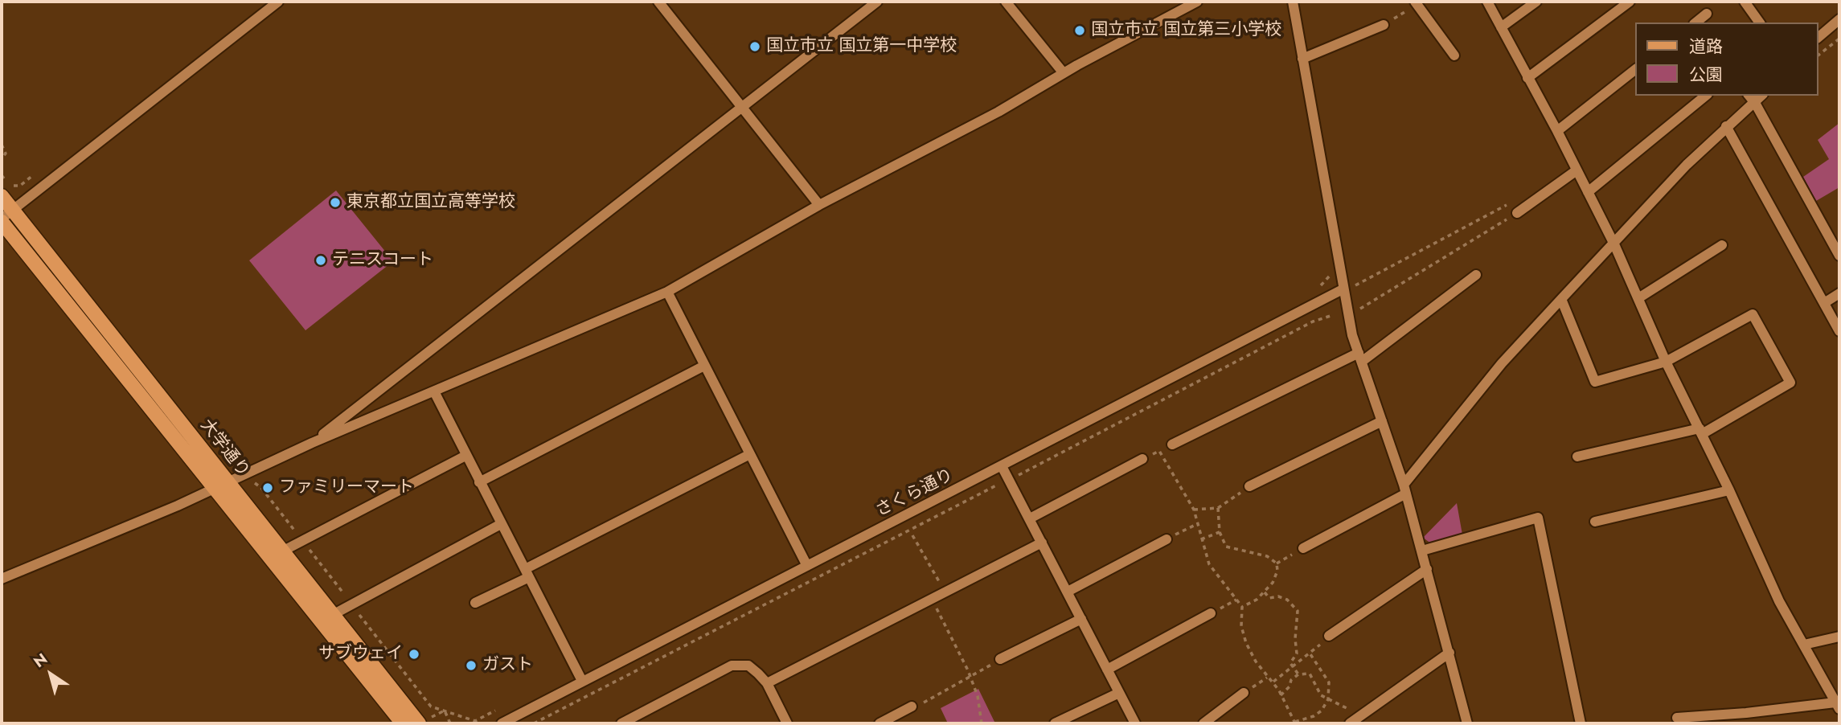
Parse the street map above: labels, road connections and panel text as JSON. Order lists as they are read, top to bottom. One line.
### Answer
{"streets":{"main road":["大学通り"],"street":["さくら通り"]},"places":["国立市立 国立第三小学校","国立市立 国立第一中学校","東京都立国立高等学校","テニスコート","ファミリーマート","サブウェイ","ガスト"],"legend":["道路","公園"],"north":"top left"}
